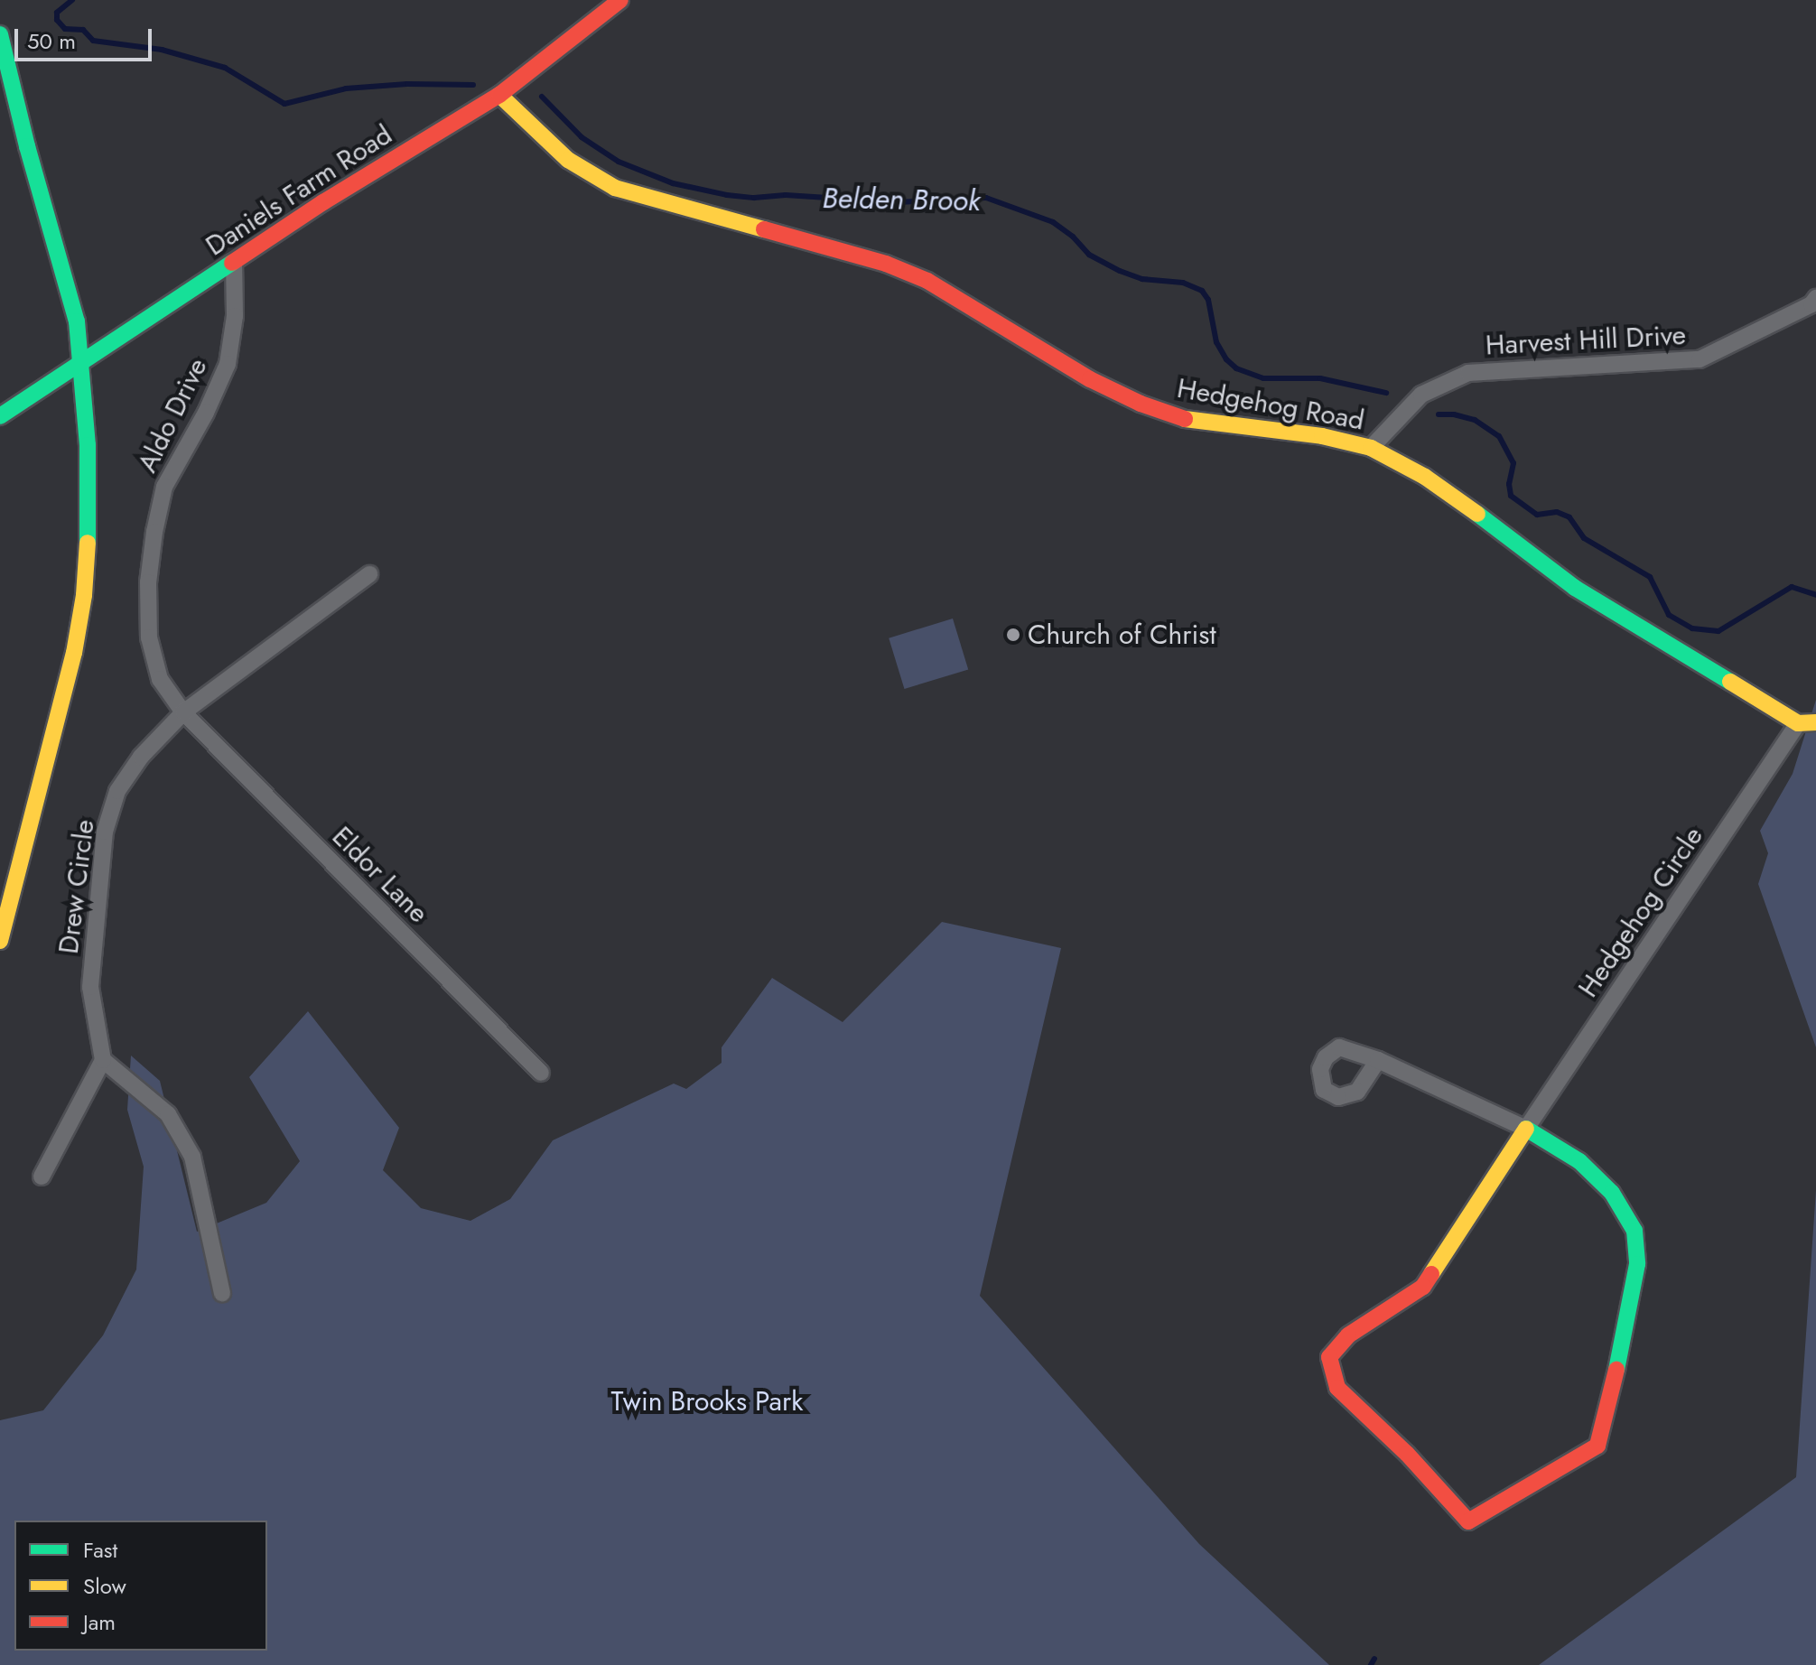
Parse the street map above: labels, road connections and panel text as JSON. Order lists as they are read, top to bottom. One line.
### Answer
{"streets":{"main road":["Daniels Farm Road","Hedgehog Road","Hedgehog Circle"],"street":["Harvest Hill Drive","Aldo Drive","Eldor Lane","Drew Circle"]},"crossings":[["Daniels Farm Road","Hedgehog Road"],["Daniels Farm Road","Aldo Drive"],["Harvest Hill Drive","Hedgehog Road"],["Hedgehog Road","Hedgehog Circle"],["Aldo Drive","Eldor Lane"],["Aldo Drive","Drew Circle"],["Eldor Lane","Drew Circle"]],"water":["Belden Brook"],"parks":["Twin Brooks Park"],"places":["Church of Christ"],"legend":["Fast","Slow","Jam"],"scale_bar":"50 m"}
